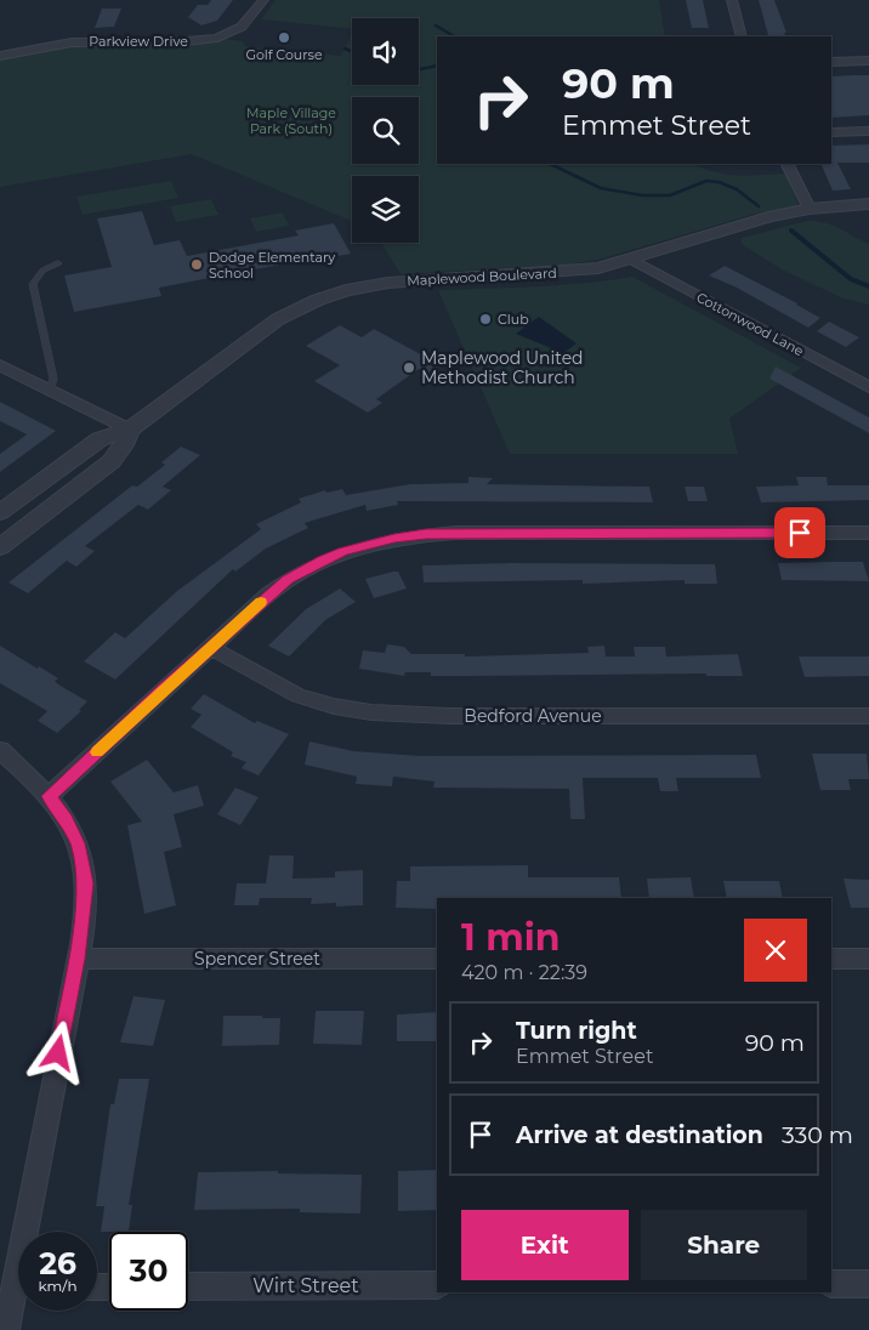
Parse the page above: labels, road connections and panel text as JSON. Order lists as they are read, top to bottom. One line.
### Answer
{"streets":{"street":["Parkview Drive","Maplewood Boulevard","Cottonwood Lane","Bedford Avenue","Spencer Street","Wirt Street"]},"crossings":[["Maplewood Boulevard","Cottonwood Lane"]],"parks":["Maple Village Park (South)"],"places":["Golf Course","Dodge Elementary School","Club","Maplewood United Methodist Church"],"page":{"turn":["90 m","Emmet Street"],"heading":["1 min","420 m · 22:39"],"list":[{"name":"Turn right","note":"Emmet Street","value":"90 m"},{"name":"Arrive at destination","value":"330 m"}],"buttons":["Exit","Share"],"speed":"26 km/h","limit":"30"}}
